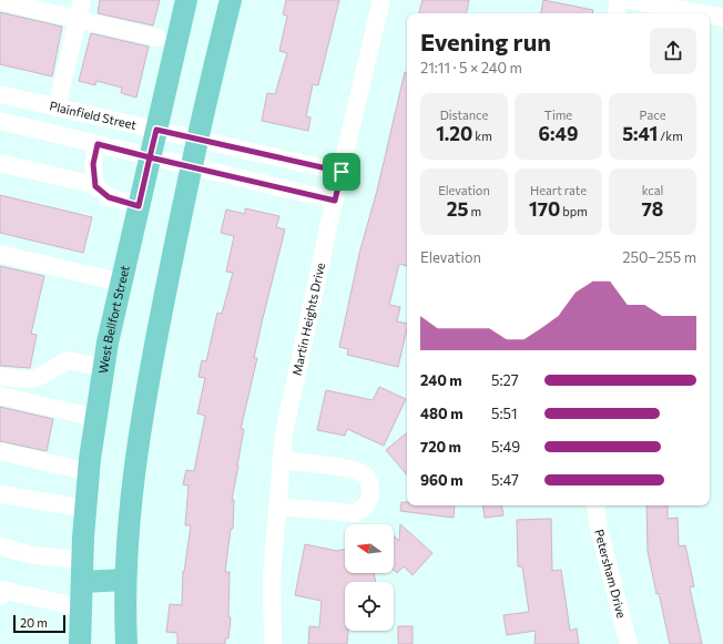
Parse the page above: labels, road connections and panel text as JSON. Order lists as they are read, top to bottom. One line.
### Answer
{"streets":{"main road":["West Bellfort Street"],"street":["Plainfield Street","Martin Heights Drive","Petersham Drive"]},"crossings":[["Plainfield Street","West Bellfort Street"],["Plainfield Street","Martin Heights Drive"]],"scale_bar":"20 m","north":"left","page":{"heading":["Evening run","21:11 · 5 × 240 m"],"stats":[["Distance","1.20 km"],["Time","6:49"],["Pace","5:41 /km"],["Elevation","25 m"],["Heart rate","170 bpm"],["kcal","78"]],"chart":["Elevation","250–255 m"],"list":[{"name":"240 m","note":"5:27"},{"name":"480 m","note":"5:51"},{"name":"720 m","note":"5:49"},{"name":"960 m","note":"5:47"}],"scale":"20 m"}}
